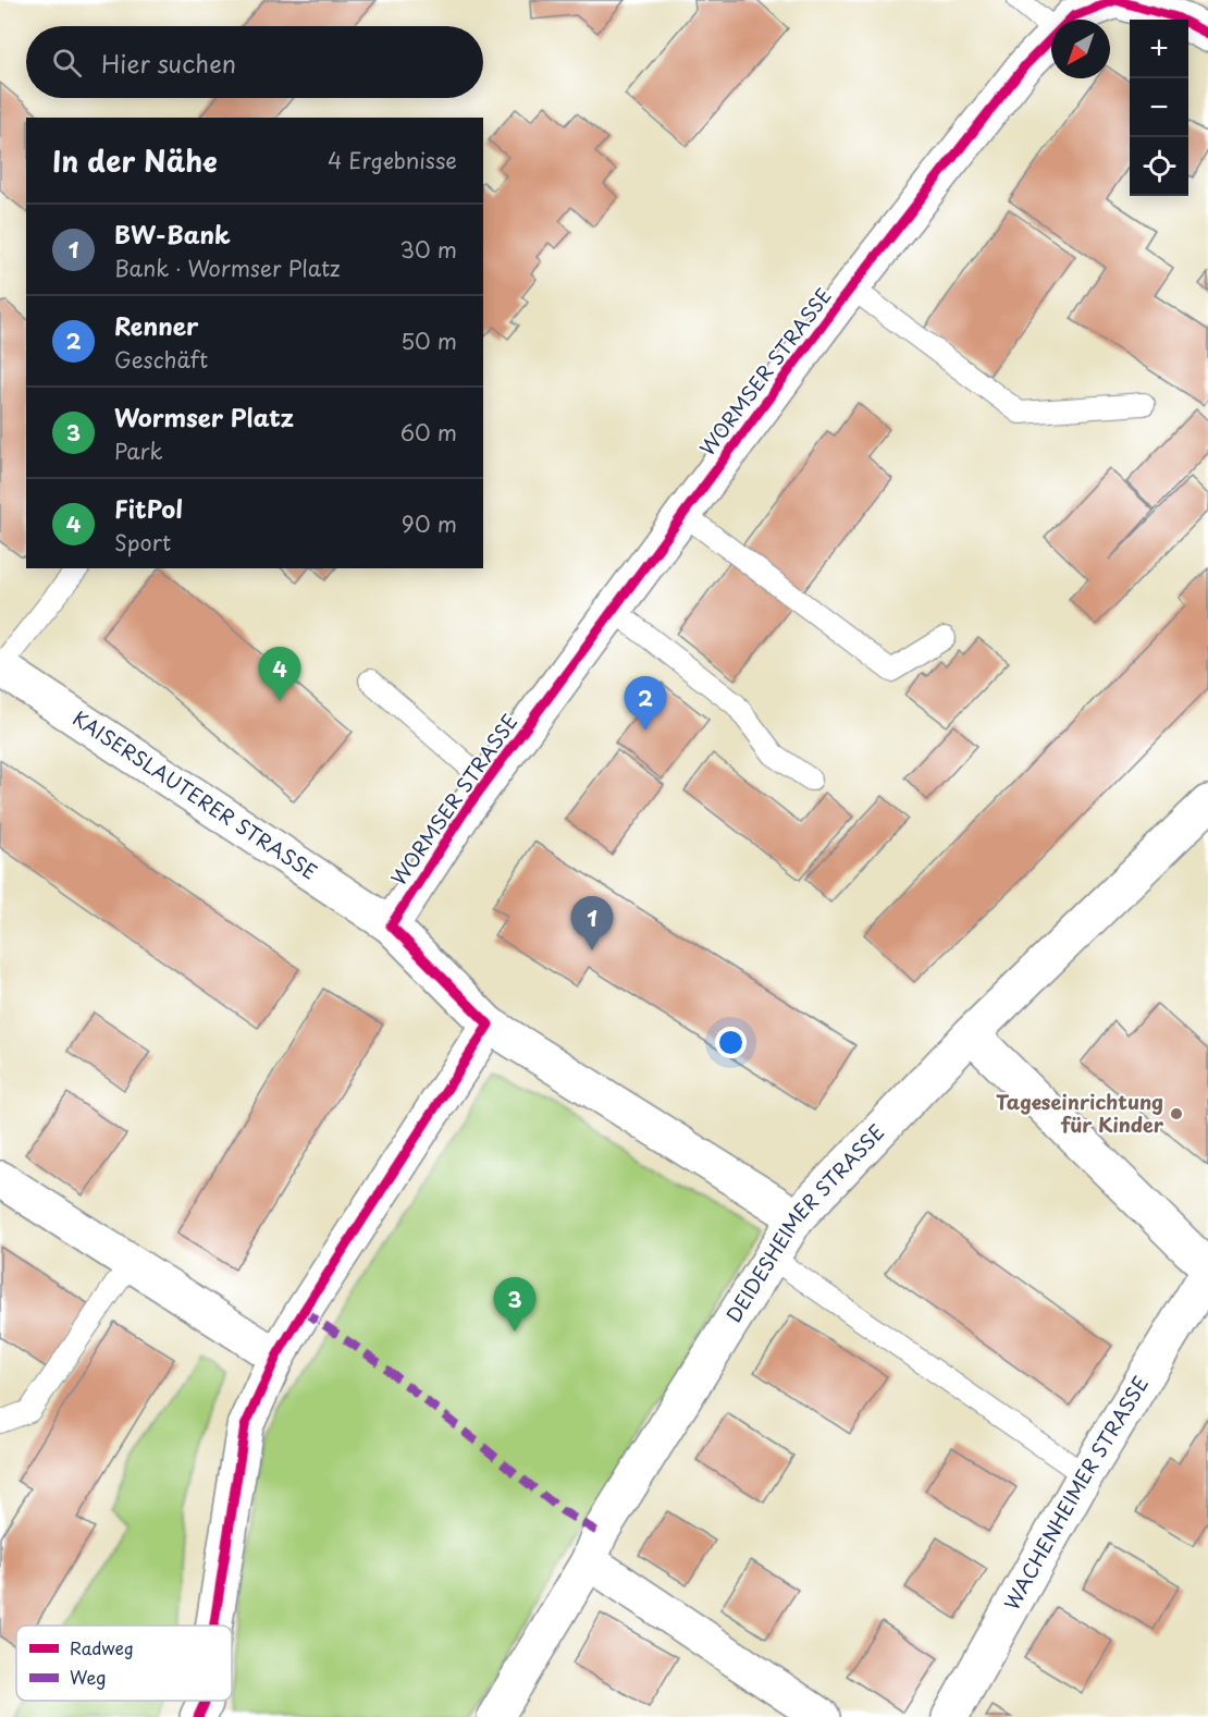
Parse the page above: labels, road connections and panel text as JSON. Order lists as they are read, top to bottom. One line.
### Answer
{"streets":{"street":["WORMSER STRASSE","KAISERSLAUTERER STRASSE","DEIDESHEIMER STRASSE","WACHENHEIMER STRASSE"]},"crossings":[["WORMSER STRASSE","KAISERSLAUTERER STRASSE"]],"places":["Tageseinrichtung für Kinder"],"legend":["Radweg","Weg"],"north":"bottom left","page":{"map_buttons":["+","−"],"search":"Hier suchen","heading":["In der Nähe","4 Ergebnisse"],"list":[{"mark":"1","name":"BW-Bank","note":"Bank · Wormser Platz","value":"30 m"},{"mark":"2","name":"Renner","note":"Geschäft","value":"50 m"},{"mark":"3","name":"Wormser Platz","note":"Park","value":"60 m"},{"mark":"4","name":"FitPol","note":"Sport","value":"90 m"}],"pins":["4","2","1","3"]}}
